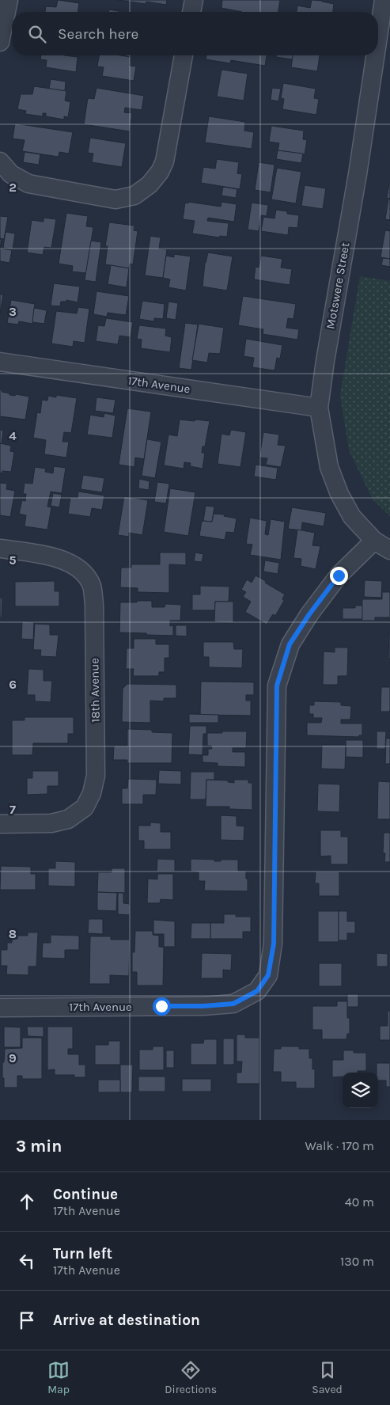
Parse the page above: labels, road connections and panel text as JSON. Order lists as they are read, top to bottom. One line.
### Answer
{"streets":{"street":["Motswere Street","17th Avenue","18th Avenue"]},"crossings":[["Motswere Street","17th Avenue"]],"page":{"search":"Search here","heading":["3 min","Walk · 170 m"],"list":[["Continue","17th Avenue","40 m"],["Turn left","17th Avenue","130 m"],"Arrive at destination"],"nav":["Map","Directions","Saved"]},"grid":{"rows":["2","3","4","5","6","7","8","9"]}}
